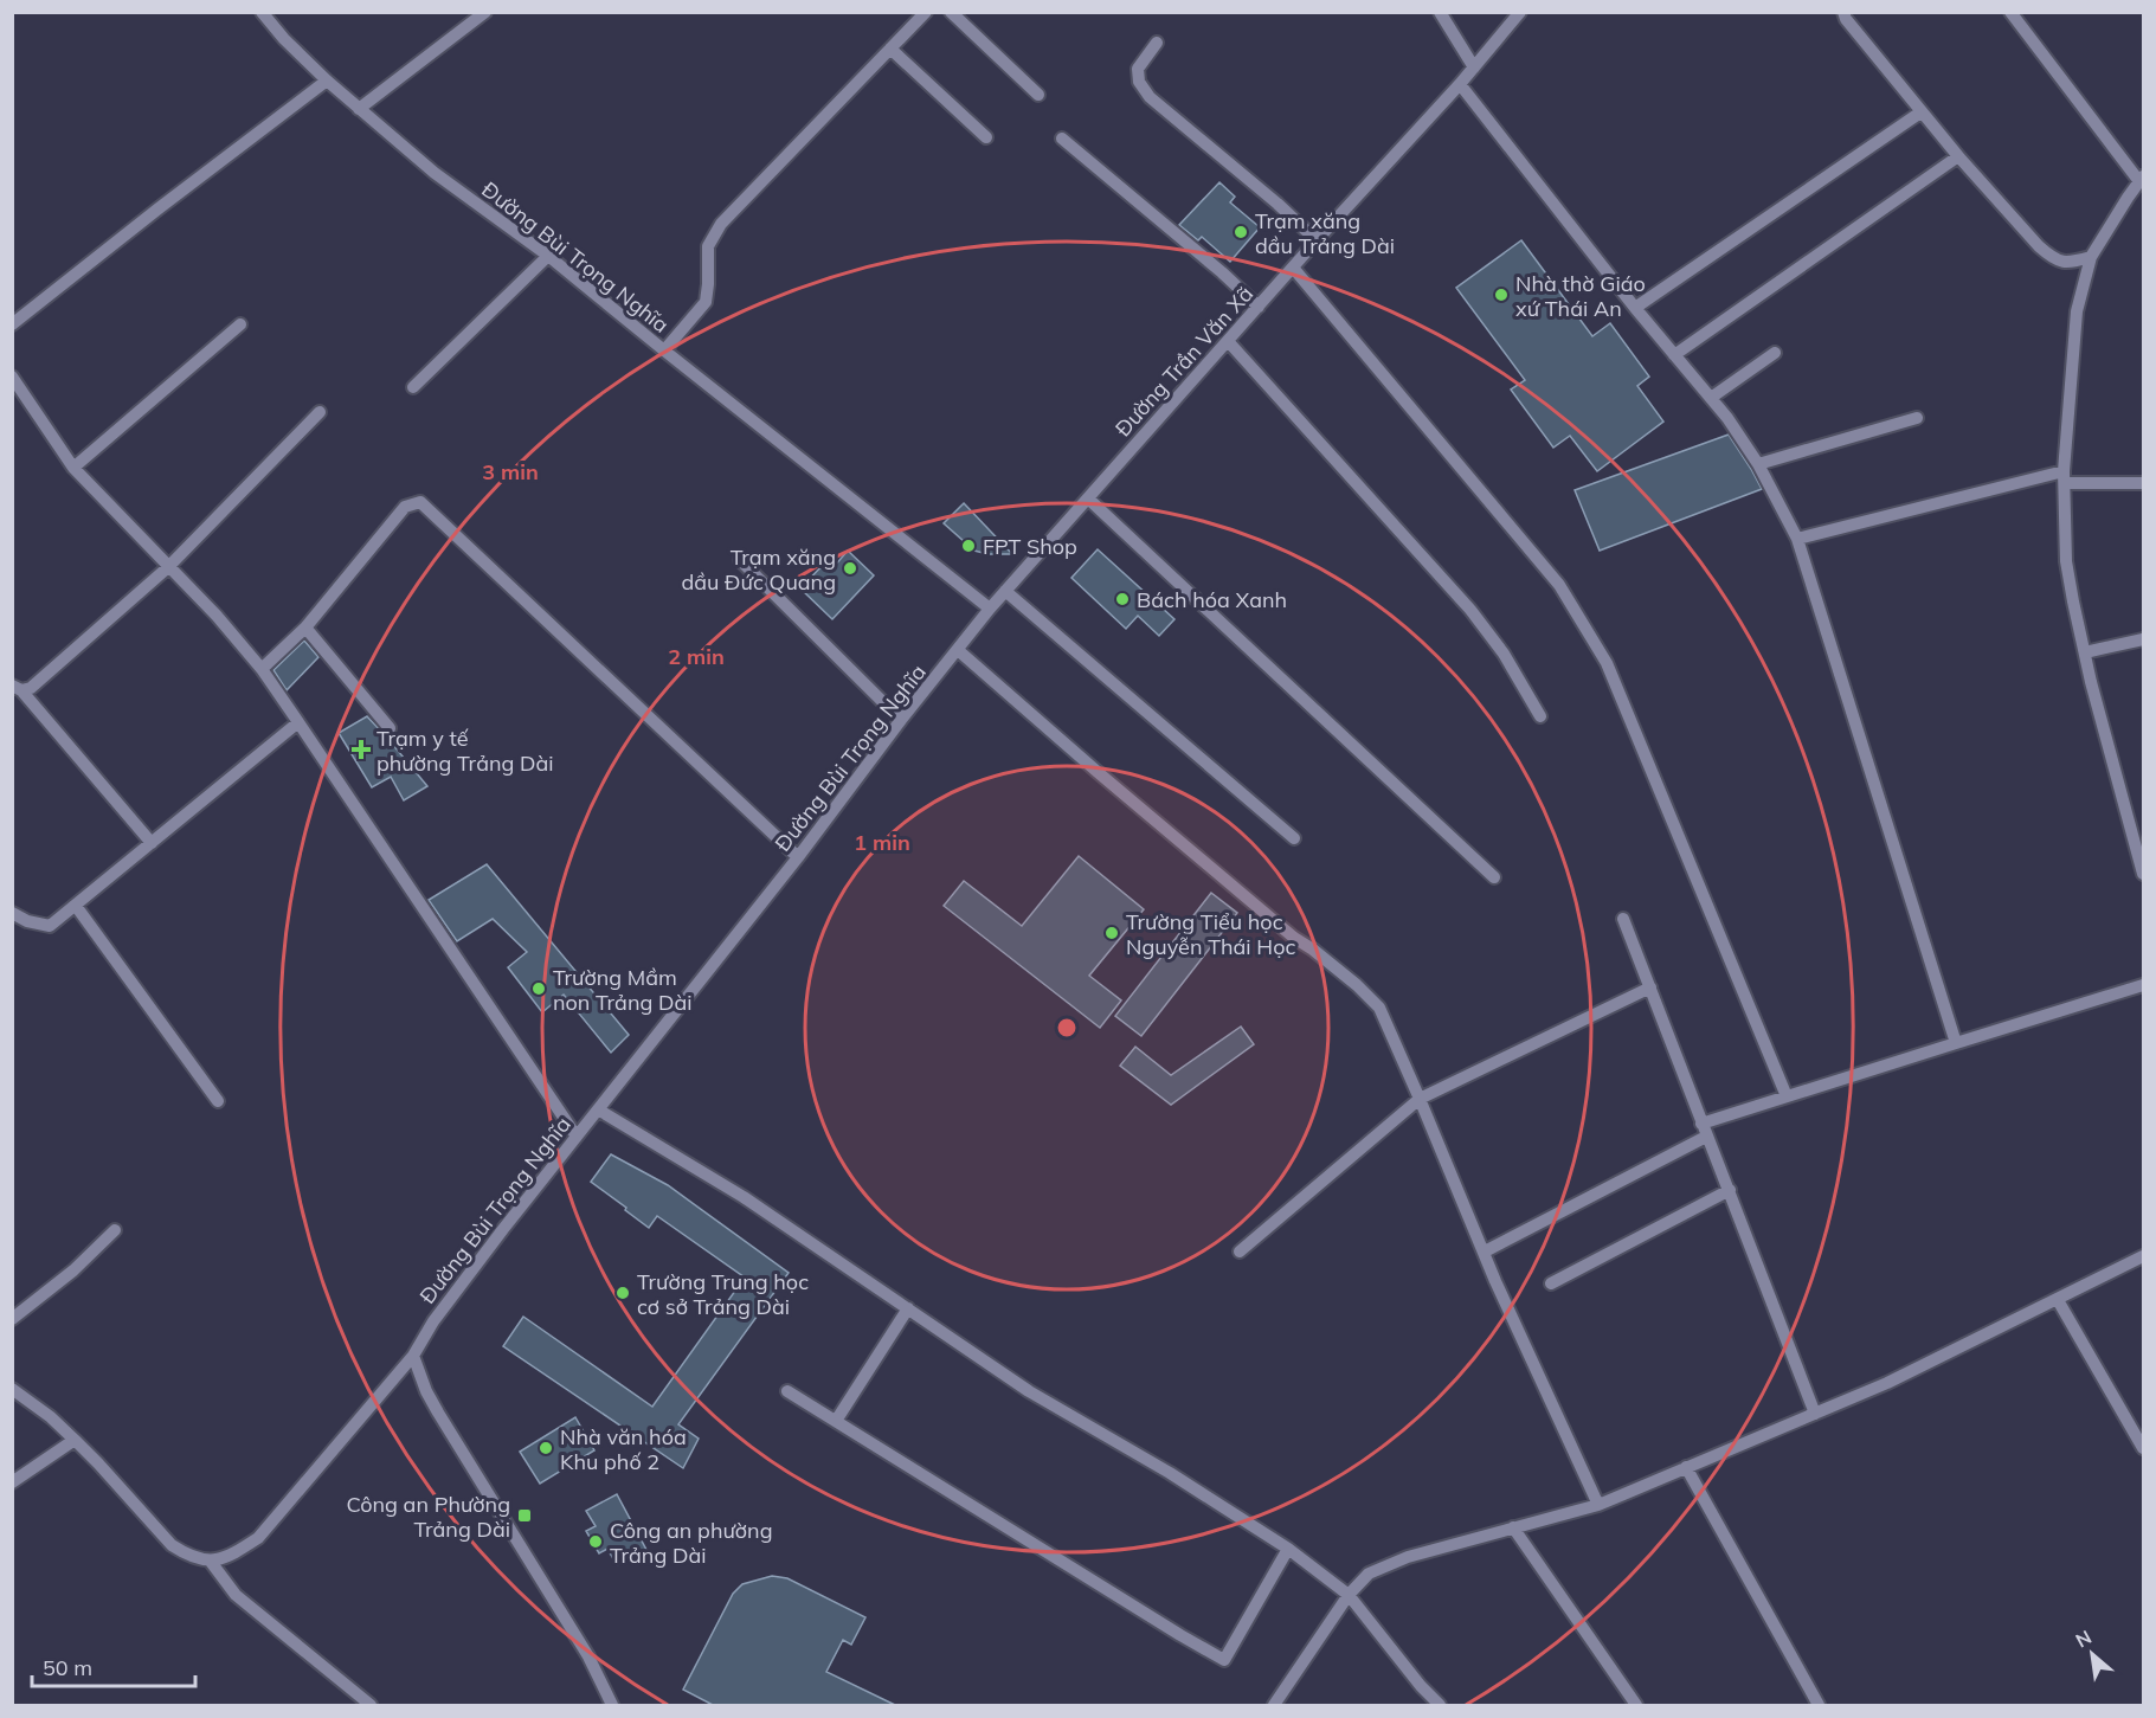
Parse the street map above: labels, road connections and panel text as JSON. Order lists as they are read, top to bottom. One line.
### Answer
{"streets":{"street":["Đường Bùi Trọng Nghĩa","Đường Trần Văn Xã"]},"crossings":[["Đường Bùi Trọng Nghĩa","Đường Trần Văn Xã"]],"places":{"other":["Trạm xăng dầu Trảng Dài","Nhà thờ Giáo xứ Thái An","FPT Shop","Trạm xăng dầu Đức Quang","Bách hóa Xanh","Trường Tiểu học Nguyễn Thái Học","Trường Mầm non Trảng Dài","Trường Trung học cơ sở Trảng Dài","Nhà văn hóa Khu phố 2","Công an phường Trảng Dài"],"health":["Trạm y tế phường Trảng Dài"],"transit":["Công an Phường Trảng Dài"]},"scale_bar":"50 m","north":"top left","rings":["3 min","2 min","1 min"]}
